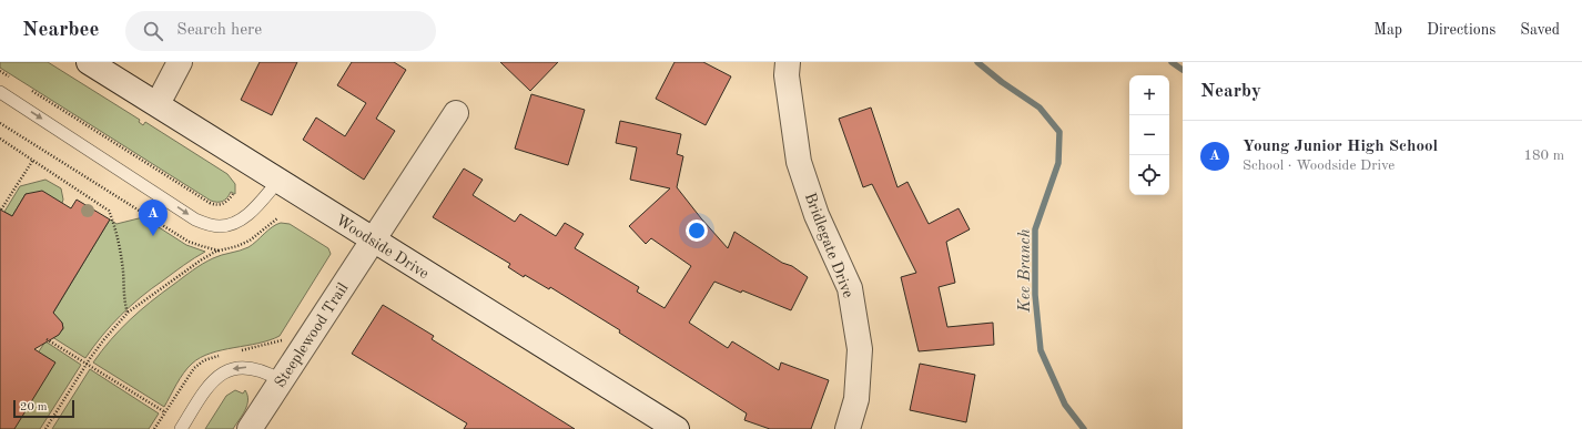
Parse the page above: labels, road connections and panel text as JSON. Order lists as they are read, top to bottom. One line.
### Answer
{"streets":{"street":["Bridlegate Drive","Woodside Drive","Steeplewood Trail"]},"crossings":[["Woodside Drive","Steeplewood Trail"]],"water":["Kee Branch"],"scale_bar":"20 m","page":{"header":"Nearbee","search":"Search here","nav":["Map","Directions","Saved"],"heading":"Nearby","map_buttons":["+","−"],"list":[{"mark":"A","name":"Young Junior High School","note":"School · Woodside Drive","value":"180 m"}],"pins":"A","scale":"20 m"}}
